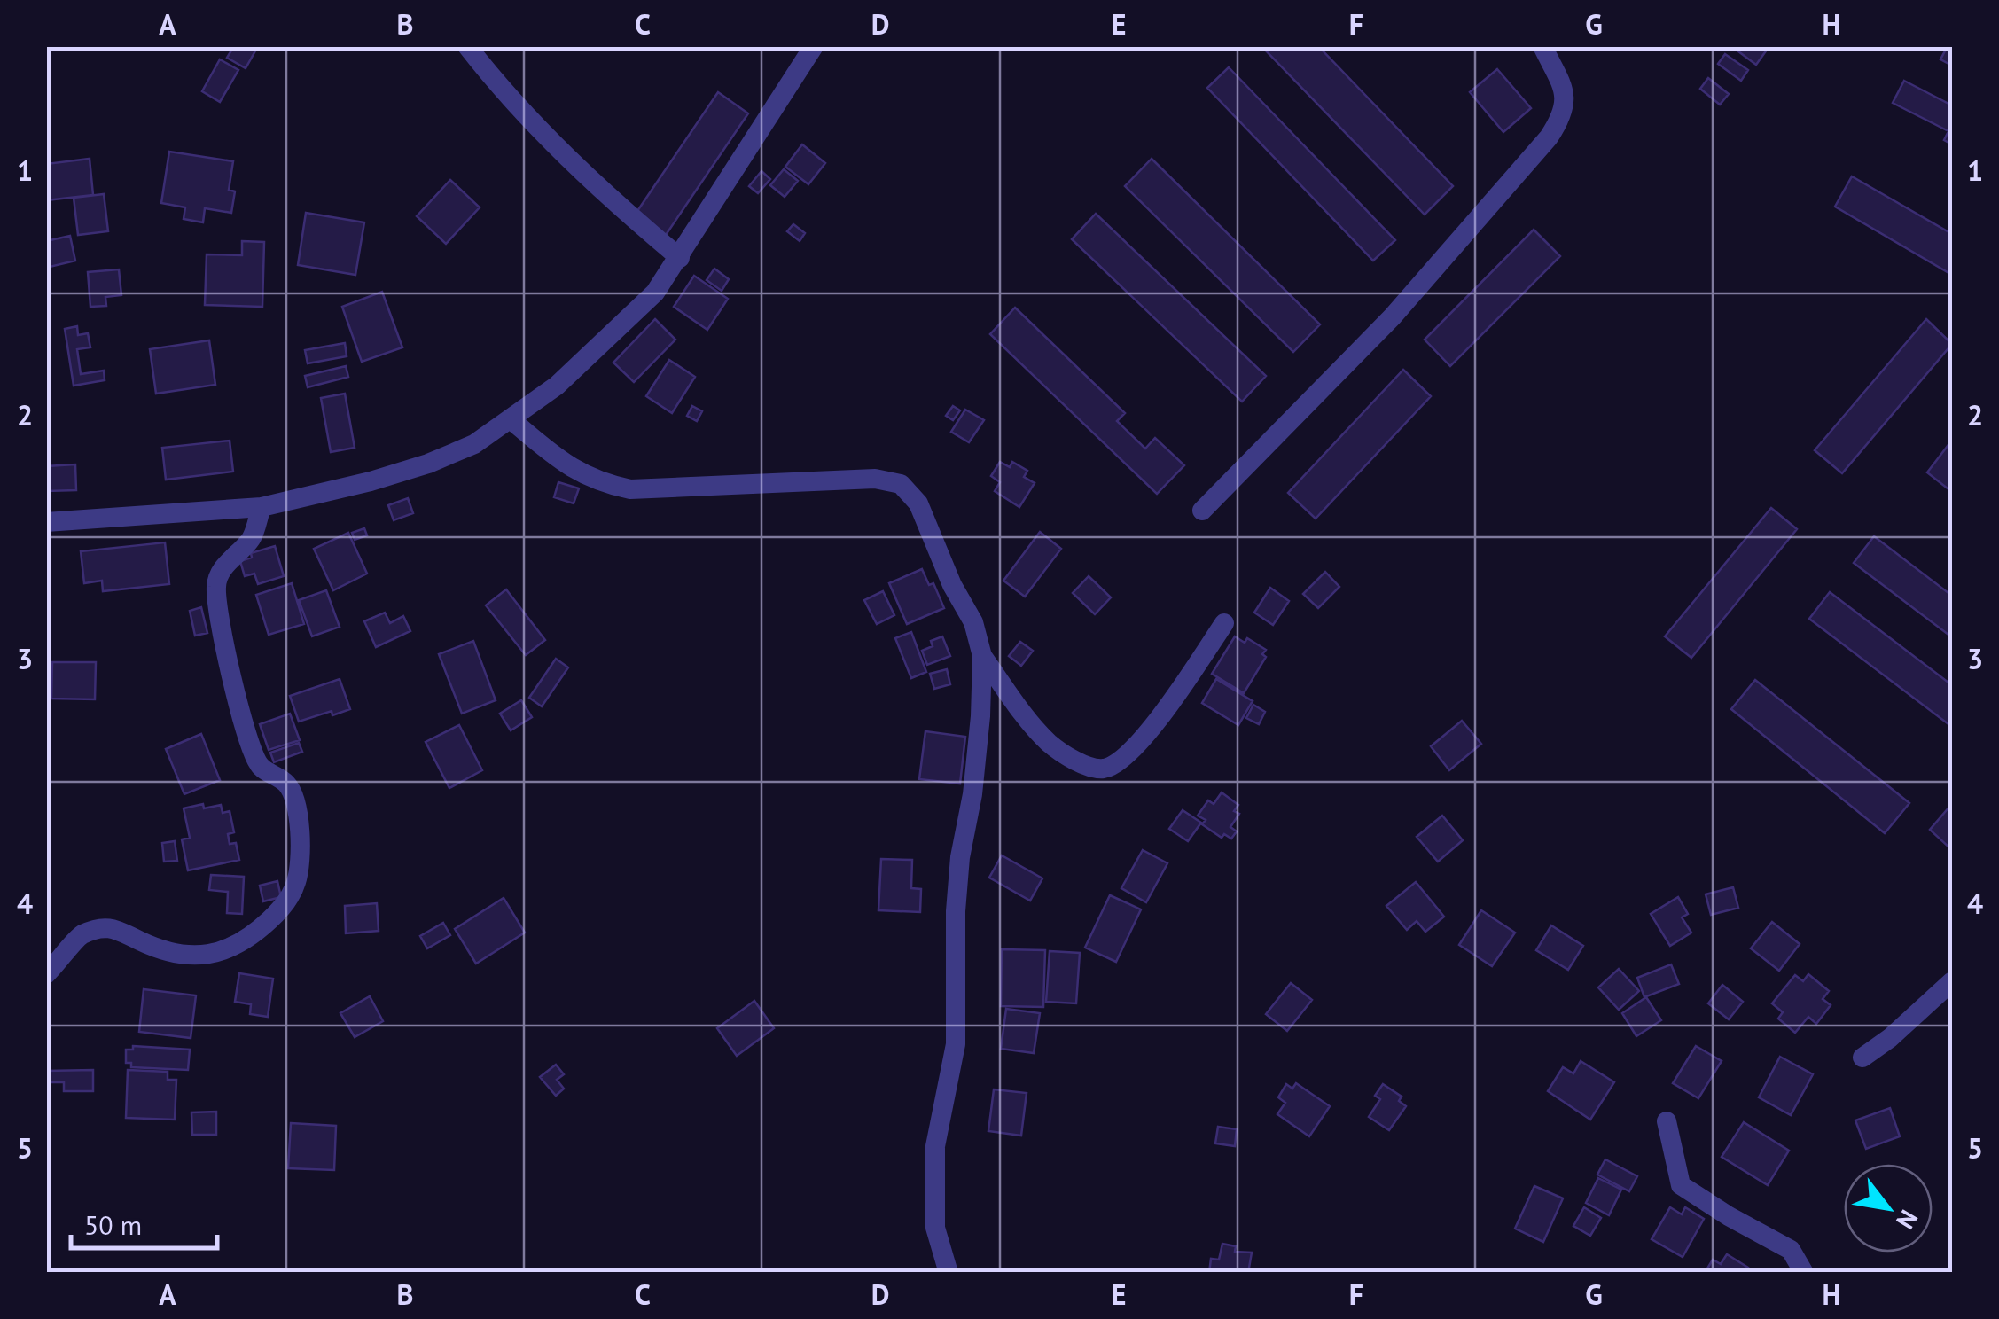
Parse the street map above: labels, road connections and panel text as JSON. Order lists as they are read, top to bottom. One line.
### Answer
{"scale_bar":"50 m","north":"bottom right","grid":{"columns":["A","B","C","D","E","F","G","H"],"rows":["1","2","3","4","5"]}}
